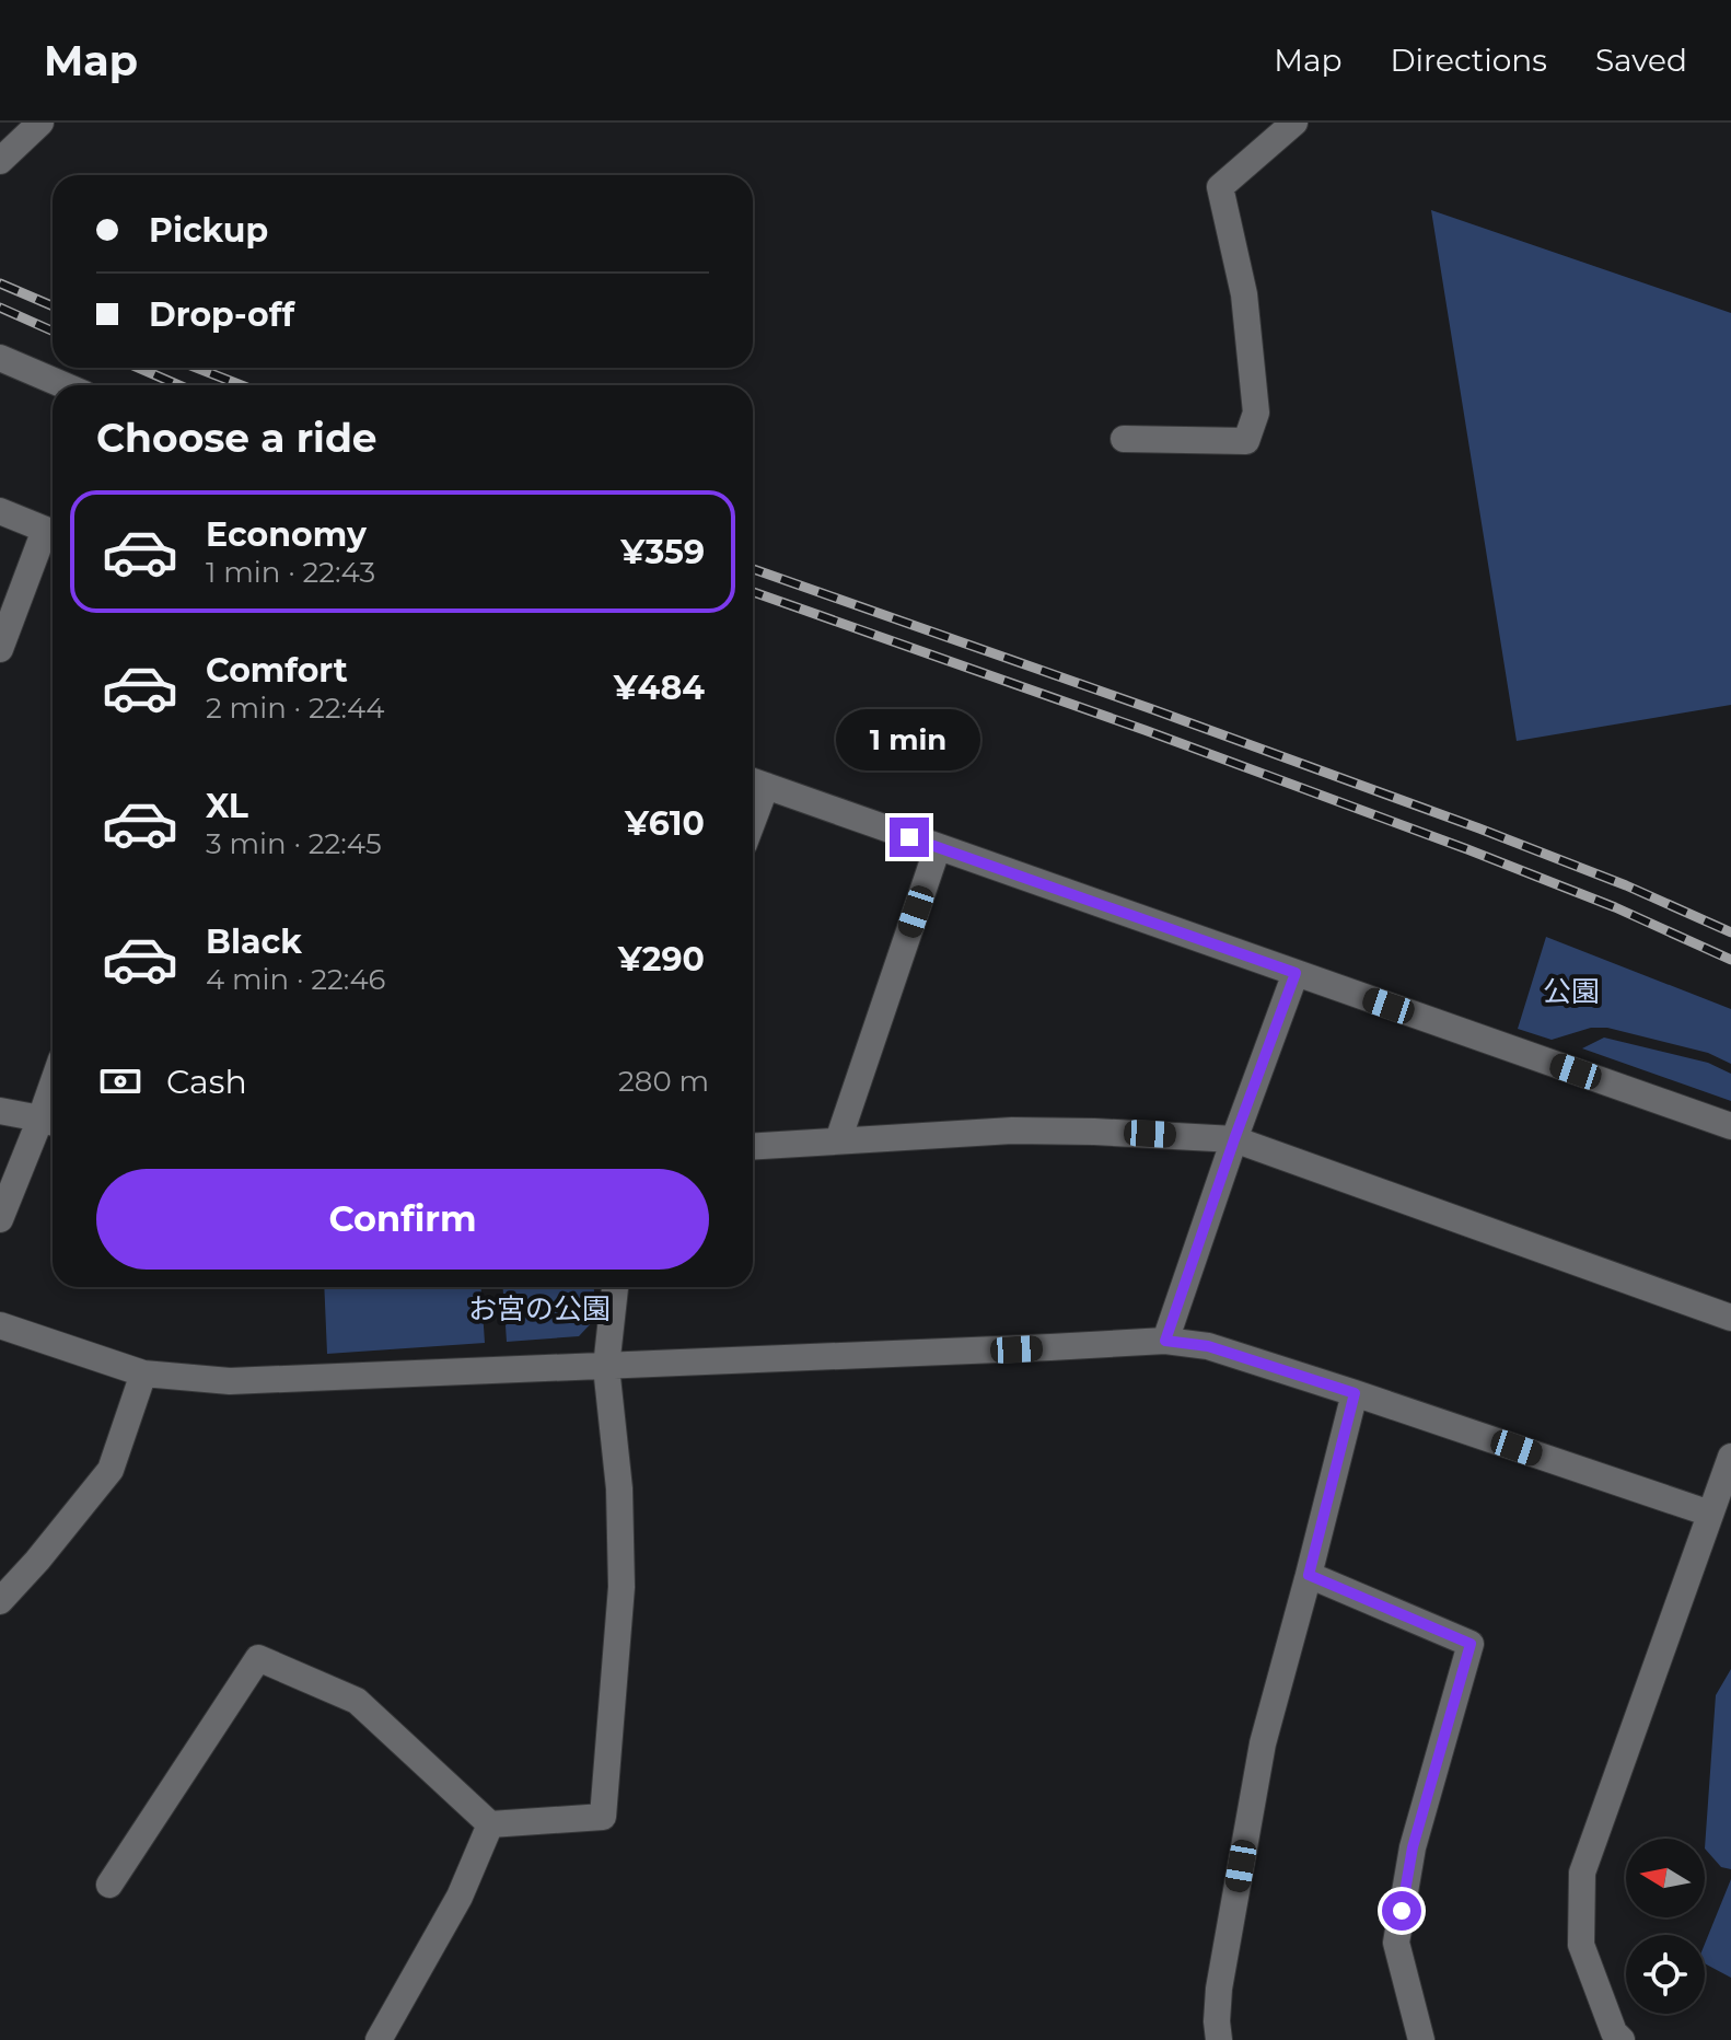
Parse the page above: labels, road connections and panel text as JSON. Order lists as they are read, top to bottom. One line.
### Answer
{"parks":["公園","お宮の公園"],"north":"left","page":{"header":"Map","nav":["Map","Directions","Saved"],"banner":["Pickup","Drop-off"],"heading":"Choose a ride","list":[{"name":"Economy","note":"1 min · 22:43","value":"¥359"},{"name":"Comfort","note":"2 min · 22:44","value":"¥484"},{"name":"XL","note":"3 min · 22:45","value":"¥610"},{"name":"Black","note":"4 min · 22:46","value":"¥290"}],"bubble":"1 min","pay":["Cash","280 m"],"buttons":"Confirm"}}
